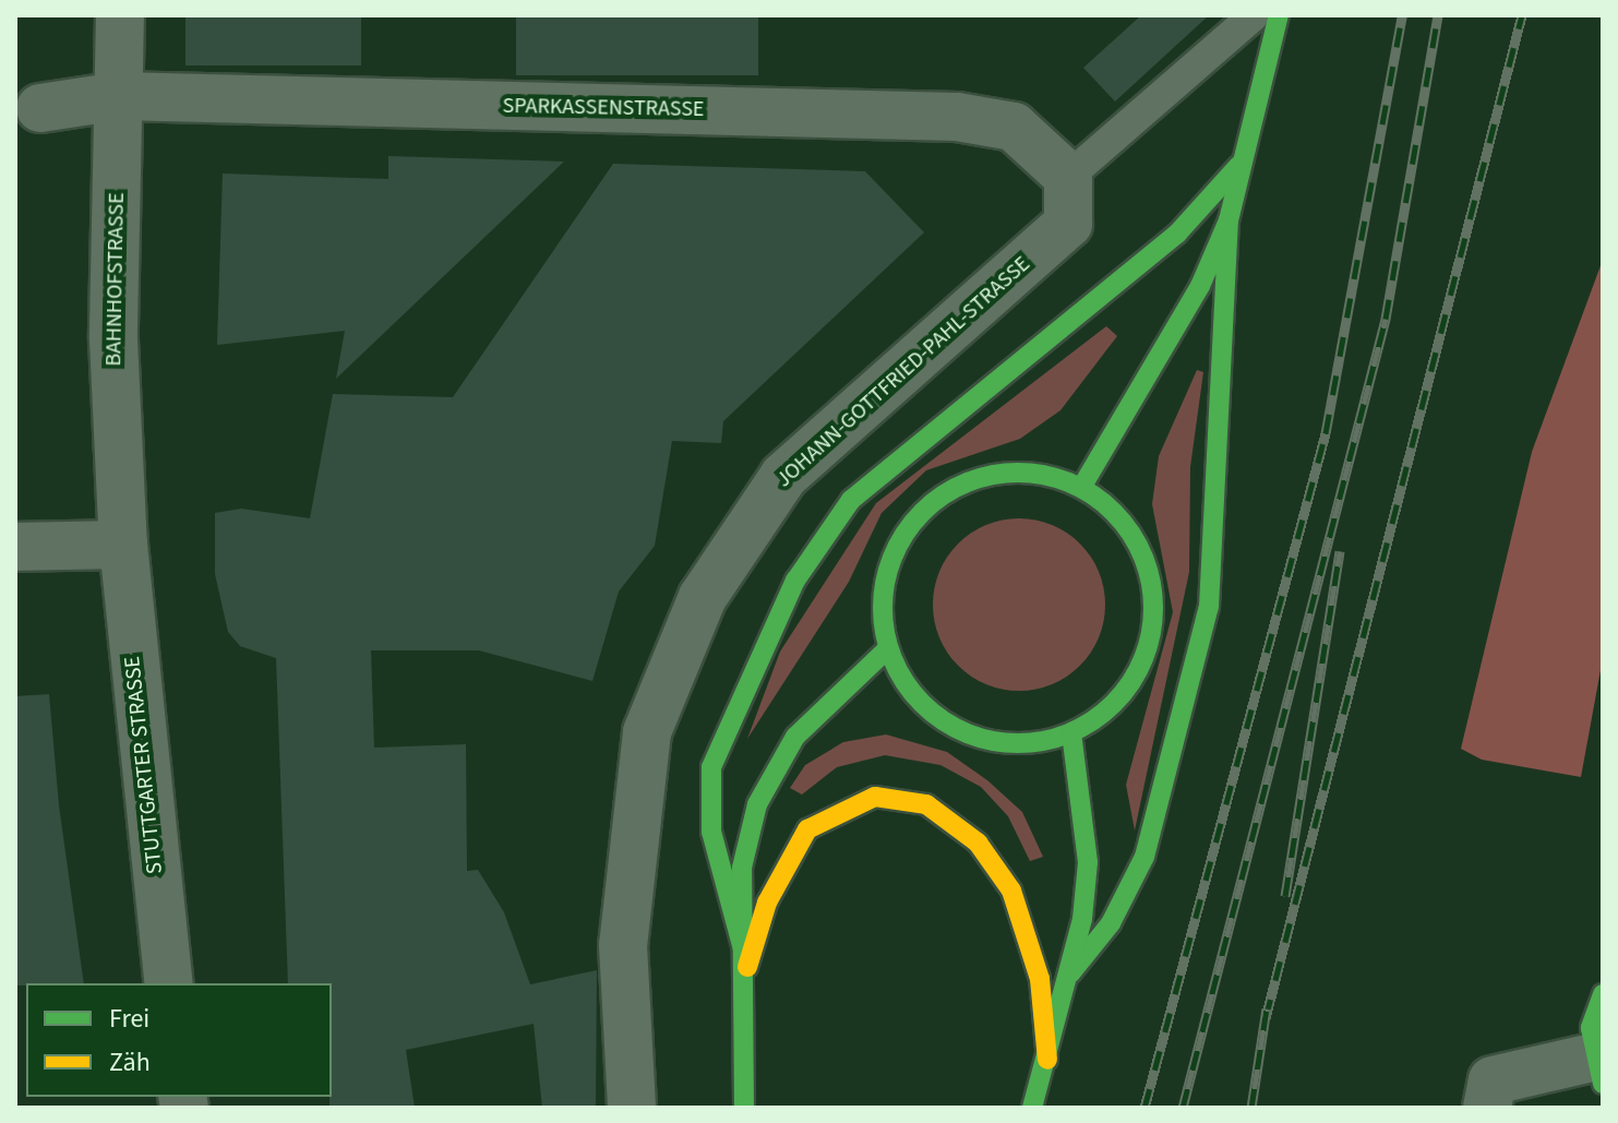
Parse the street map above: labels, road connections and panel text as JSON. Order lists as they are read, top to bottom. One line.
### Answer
{"streets":{"street":["SPARKASSENSTRASSE","BAHNHOFSTRASSE","JOHANN-GOTTFRIED-PAHL-STRASSE","STUTTGARTER STRASSE"]},"crossings":[["SPARKASSENSTRASSE","BAHNHOFSTRASSE"],["SPARKASSENSTRASSE","JOHANN-GOTTFRIED-PAHL-STRASSE"],["BAHNHOFSTRASSE","STUTTGARTER STRASSE"]],"legend":["Frei","Zäh"]}
